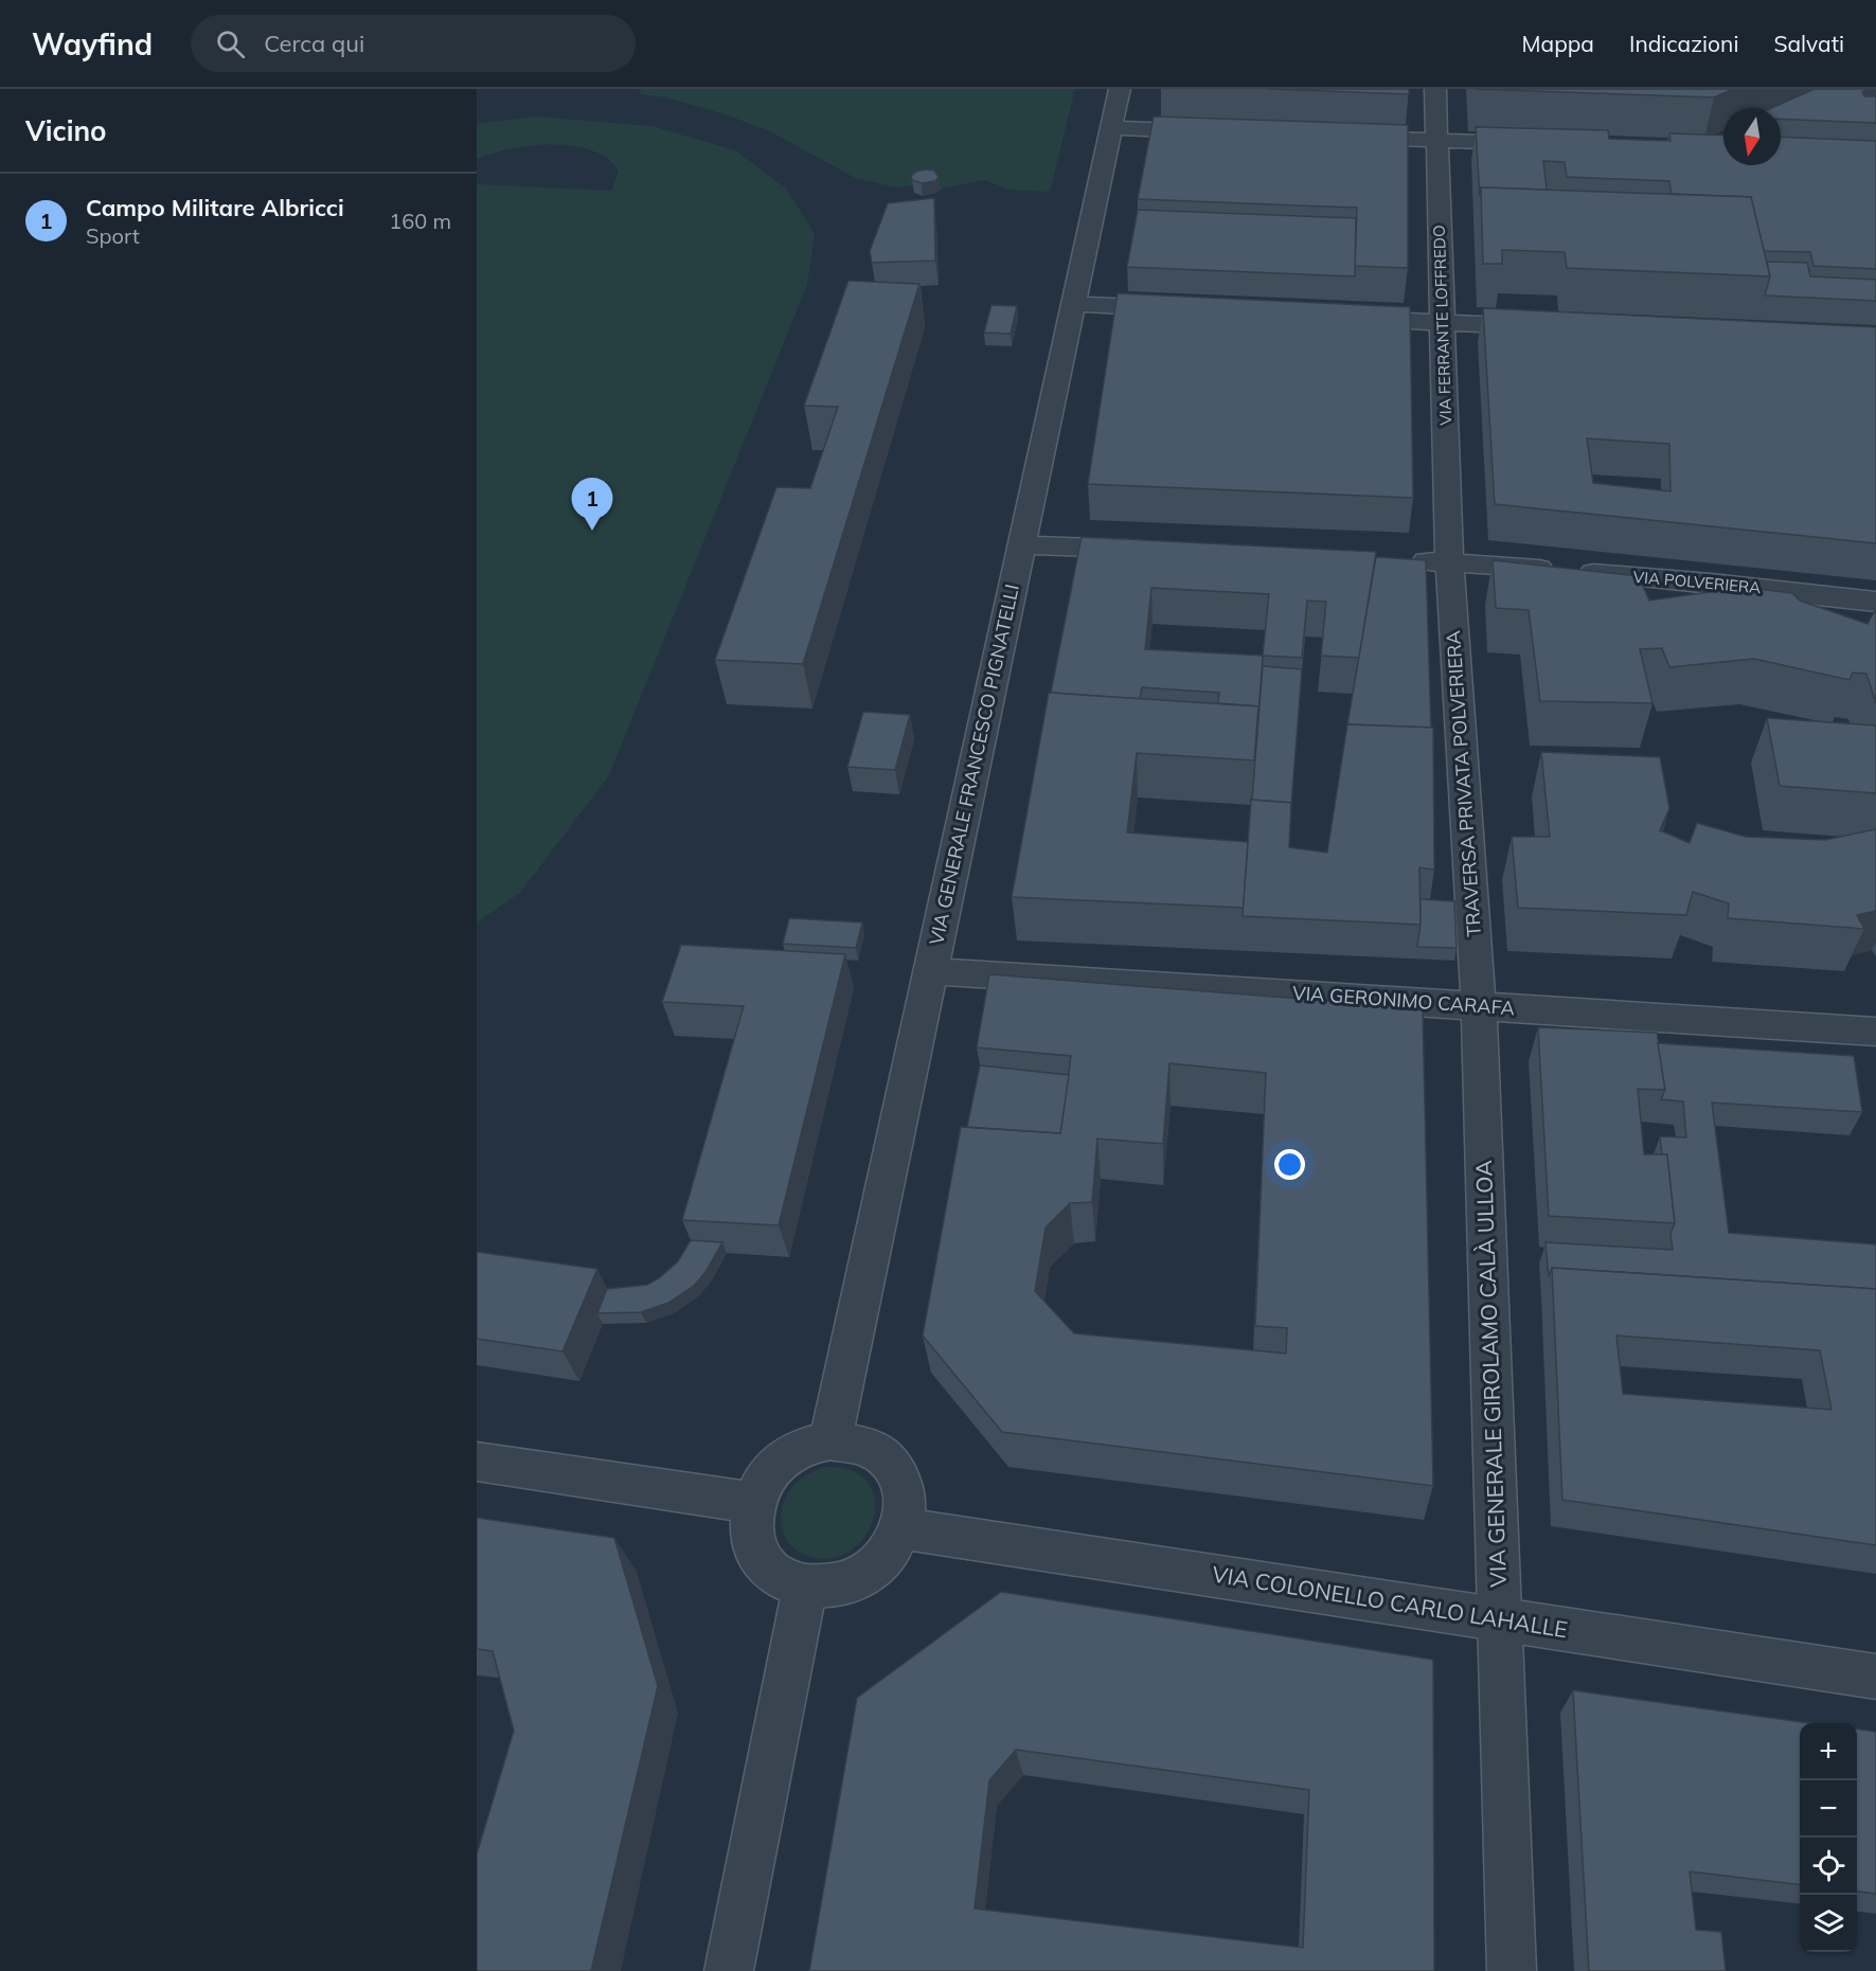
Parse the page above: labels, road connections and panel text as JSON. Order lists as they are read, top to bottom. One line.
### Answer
{"streets":{"street":["VIA FERRANTE LOFFREDO","VIA POLVERIERA","VIA GENERALE FRANCESCO PIGNATELLI","TRAVERSA PRIVATA POLVERIERA","VIA GERONIMO CARAFA","VIA GENERALE GIROLAMO CALÀ ULLOA","VIA COLONELLO CARLO LAHALLE"]},"crossings":[["VIA FERRANTE LOFFREDO","VIA POLVERIERA"],["VIA FERRANTE LOFFREDO","TRAVERSA PRIVATA POLVERIERA"],["VIA POLVERIERA","TRAVERSA PRIVATA POLVERIERA"],["VIA GENERALE FRANCESCO PIGNATELLI","VIA GERONIMO CARAFA"],["VIA GENERALE FRANCESCO PIGNATELLI","VIA COLONELLO CARLO LAHALLE"],["TRAVERSA PRIVATA POLVERIERA","VIA GERONIMO CARAFA"],["TRAVERSA PRIVATA POLVERIERA","VIA GENERALE GIROLAMO CALÀ ULLOA"],["VIA GERONIMO CARAFA","VIA GENERALE GIROLAMO CALÀ ULLOA"],["VIA GENERALE GIROLAMO CALÀ ULLOA","VIA COLONELLO CARLO LAHALLE"]],"north":"bottom","page":{"header":"Wayfind","search":"Cerca qui","nav":["Mappa","Indicazioni","Salvati"],"heading":"Vicino","list":[{"mark":"1","name":"Campo Militare Albricci","note":"Sport","value":"160 m"}],"pins":"1","map_buttons":["+","−"]}}
